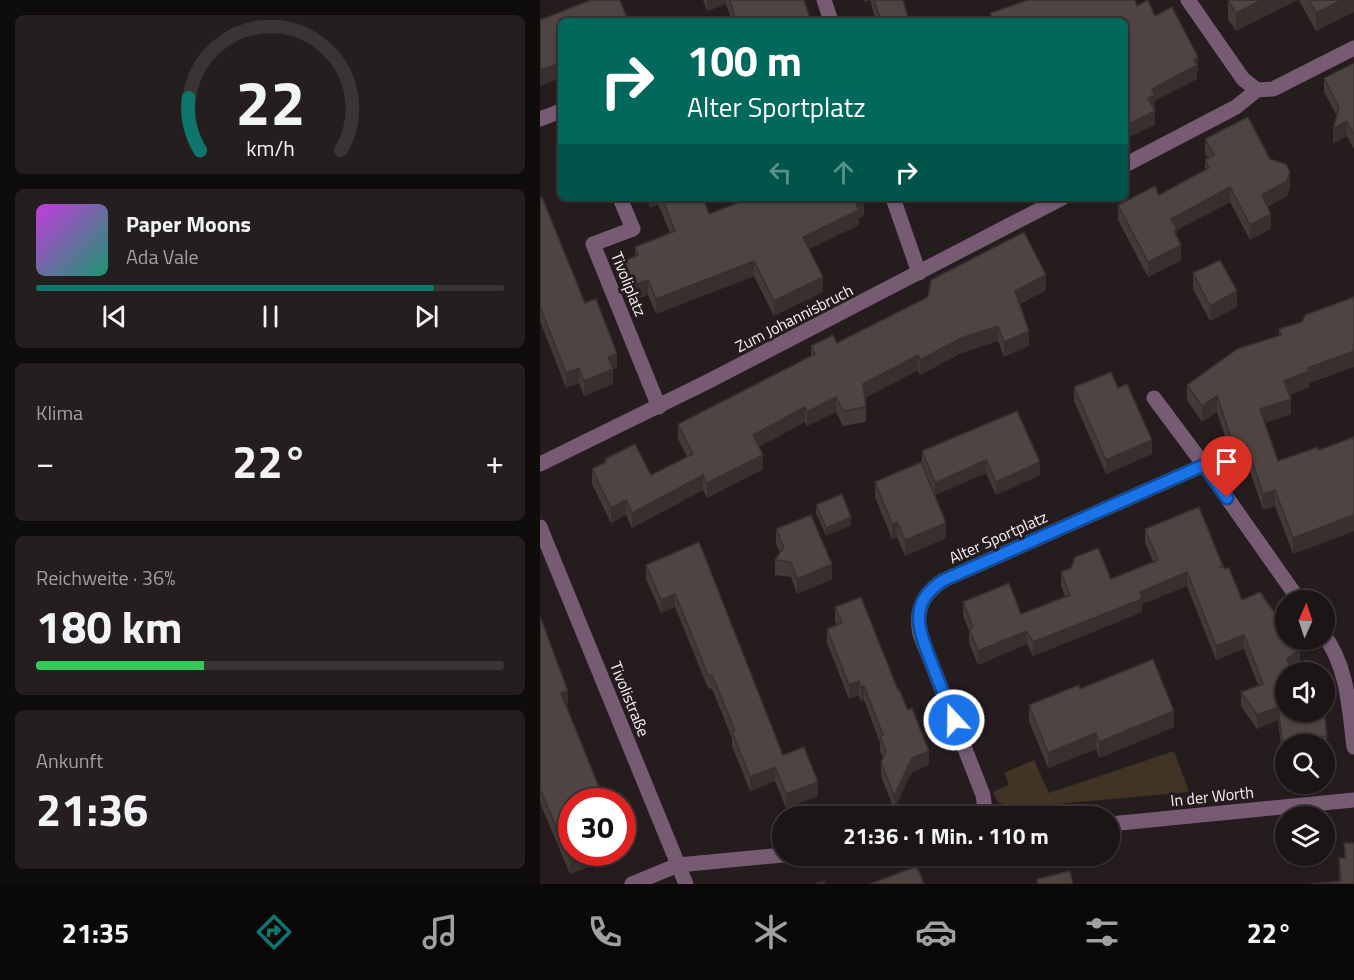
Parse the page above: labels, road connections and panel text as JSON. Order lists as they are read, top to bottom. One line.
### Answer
{"streets":{"street":["Tivoliplatz","Zum Johannisbruch","Alter Sportplatz","Tivolistraße","In der Worth"]},"crossings":[["Tivoliplatz","Zum Johannisbruch"]],"north":"top","page":{"turn":["100 m","Alter Sportplatz"],"song":["Paper Moons","Ada Vale"],"tile":["Klima",["Reichweite · 36%","180 km"],["Ankunft","21:36"]],"heat":["−","22°","+"],"limit":"30","trip":"21:36 · 1 Min. · 110 m","tabs":["21:35","22°"],"gauge":["22","km/h"]}}
